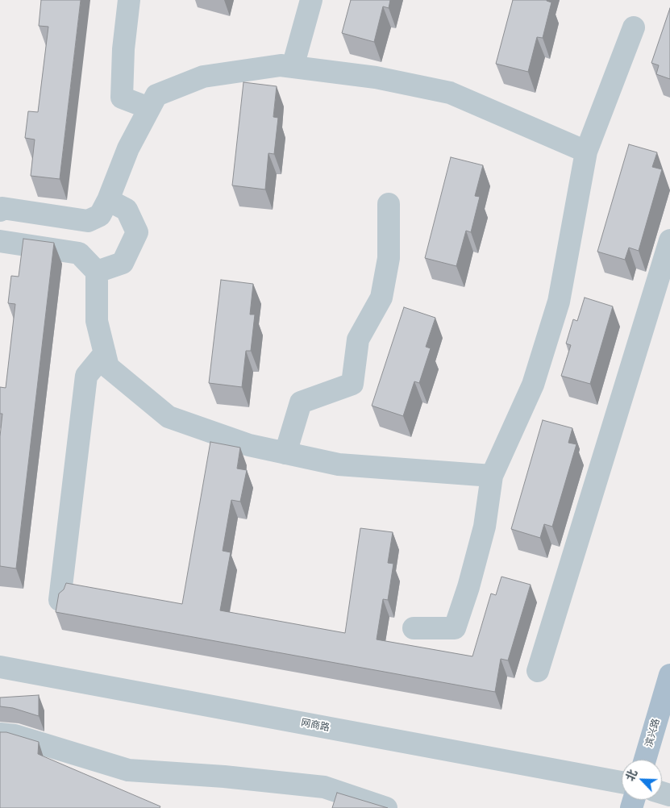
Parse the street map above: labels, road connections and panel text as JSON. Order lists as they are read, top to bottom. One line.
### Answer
{"streets":{"main road":["滨兴路"],"street":["网商路"]},"north":"top left"}
